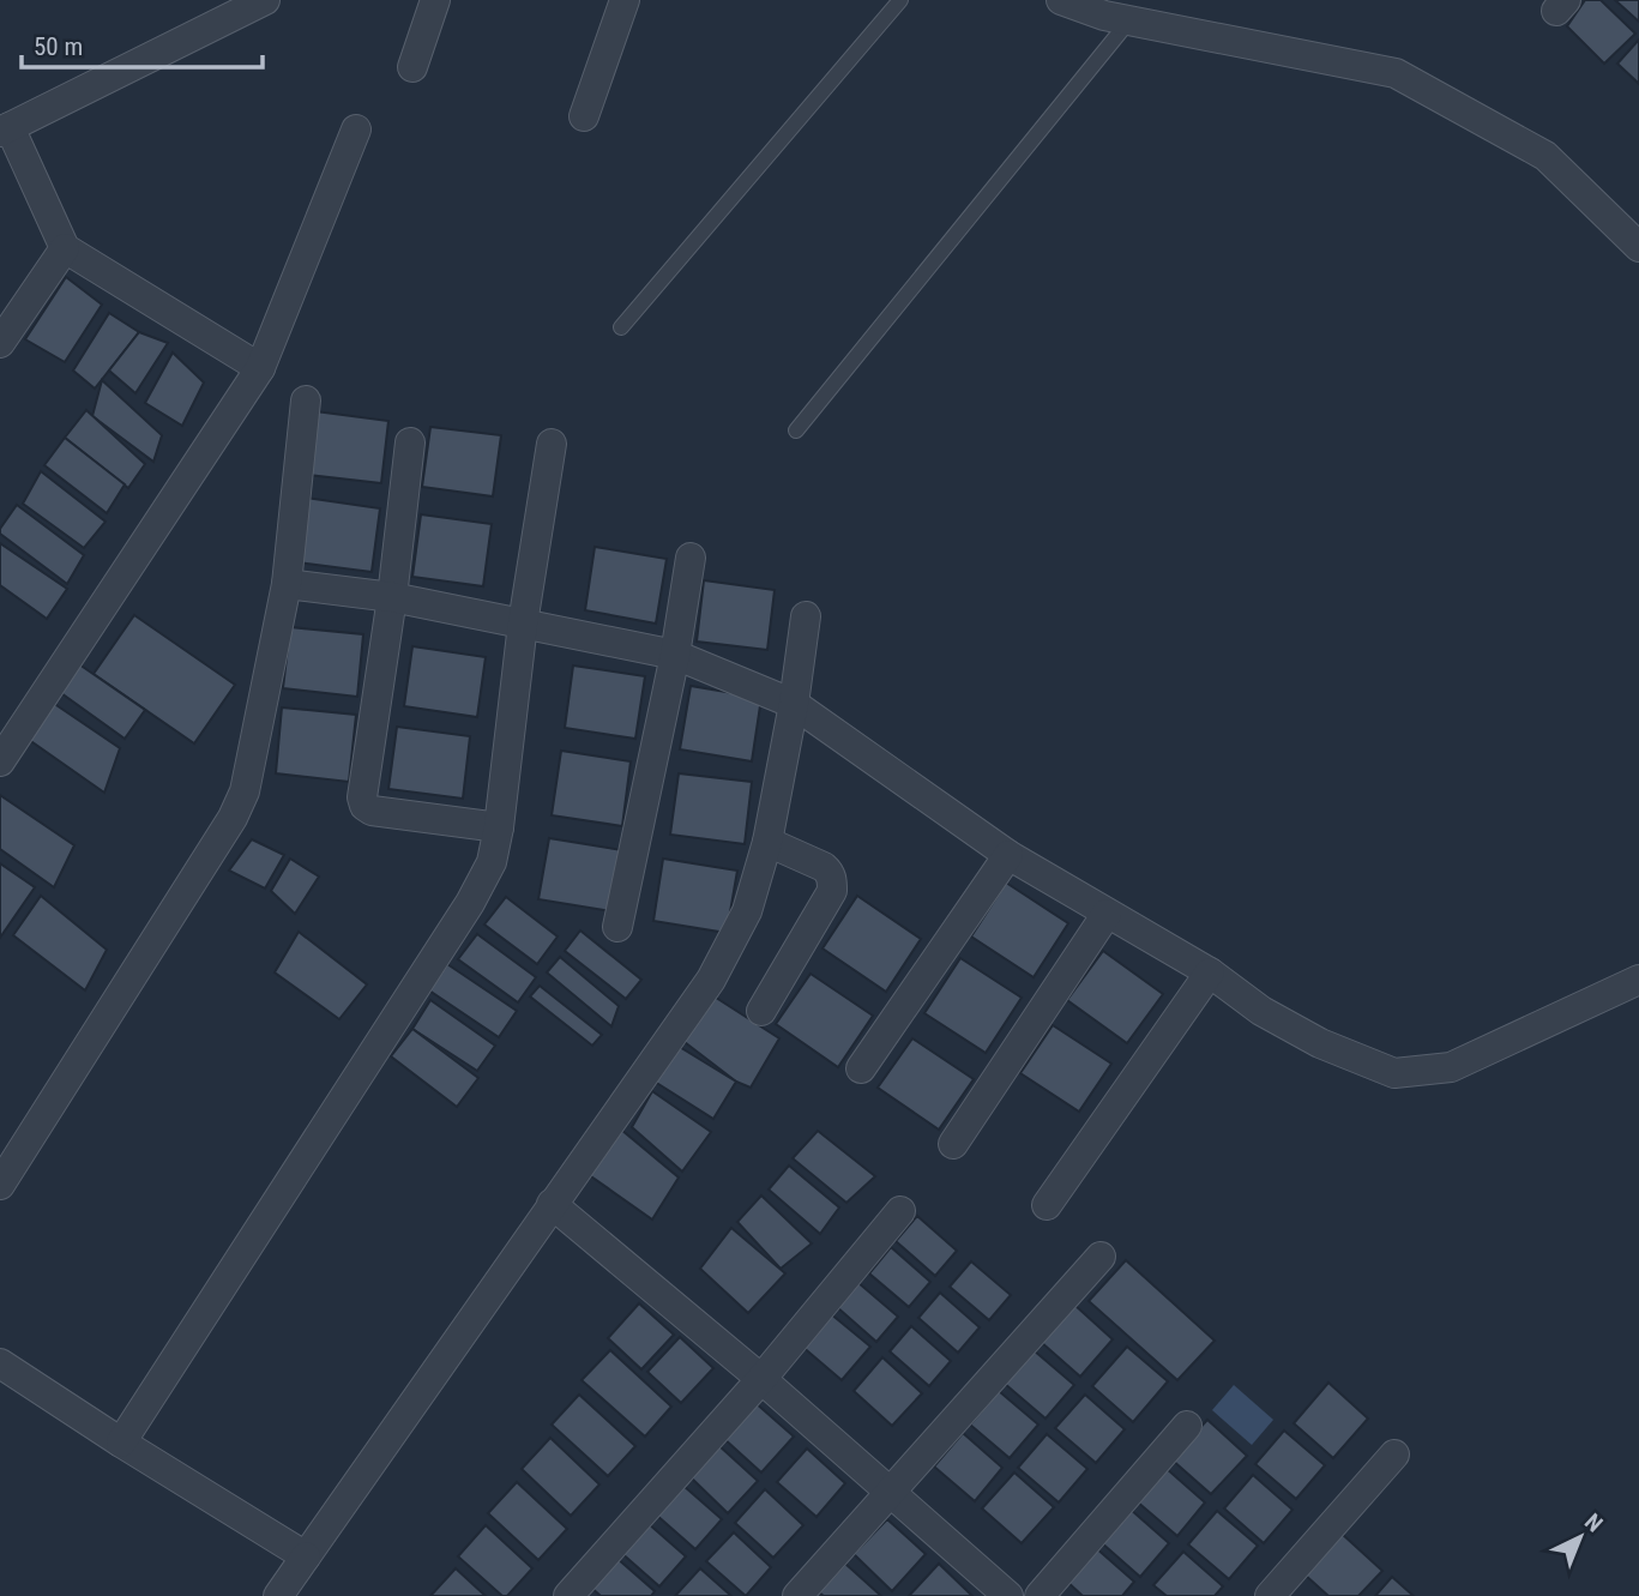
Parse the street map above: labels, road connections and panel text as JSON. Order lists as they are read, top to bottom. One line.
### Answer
{"scale_bar":"50 m","north":"top right"}
